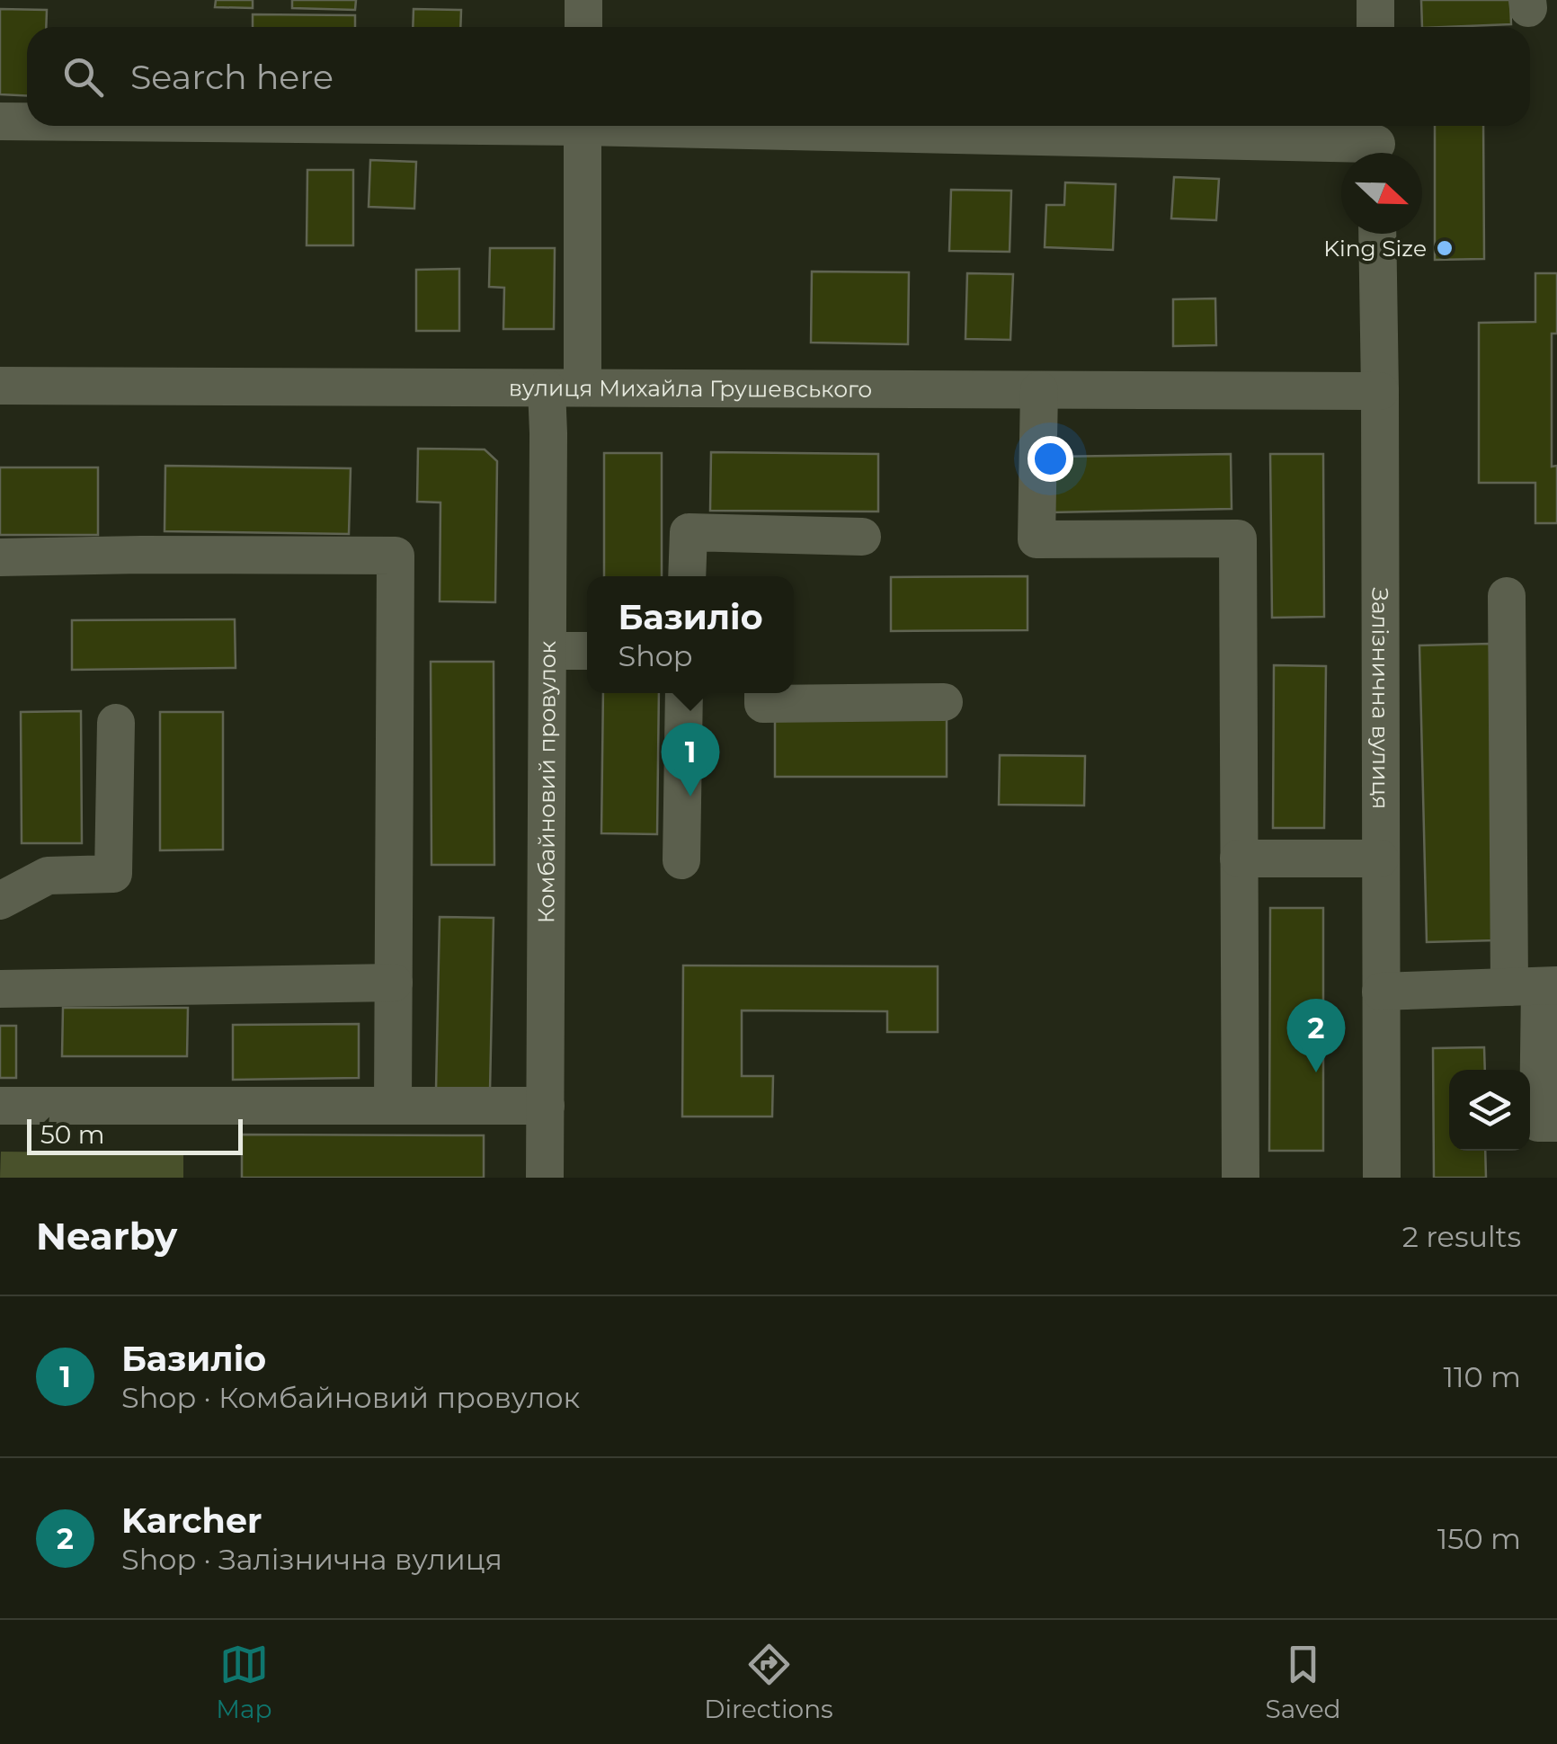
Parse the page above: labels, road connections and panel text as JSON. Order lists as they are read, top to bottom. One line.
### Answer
{"streets":{"street":["вулиця Михайла Грушевського","Залізнична вулиця","Комбайновий провулок"]},"crossings":[["вулиця Михайла Грушевського","Залізнична вулиця"],["вулиця Михайла Грушевського","Комбайновий провулок"]],"places":["King Size"],"scale_bar":"50 m","north":"right","page":{"search":"Search here","popup":["Базиліо","Shop"],"pins":["1","2"],"scale":"50 m","heading":["Nearby","2 results"],"list":[{"mark":"1","name":"Базиліо","note":"Shop · Комбайновий провулок","value":"110 m"},{"mark":"2","name":"Karcher","note":"Shop · Залізнична вулиця","value":"150 m"}],"nav":["Map","Directions","Saved"]}}
